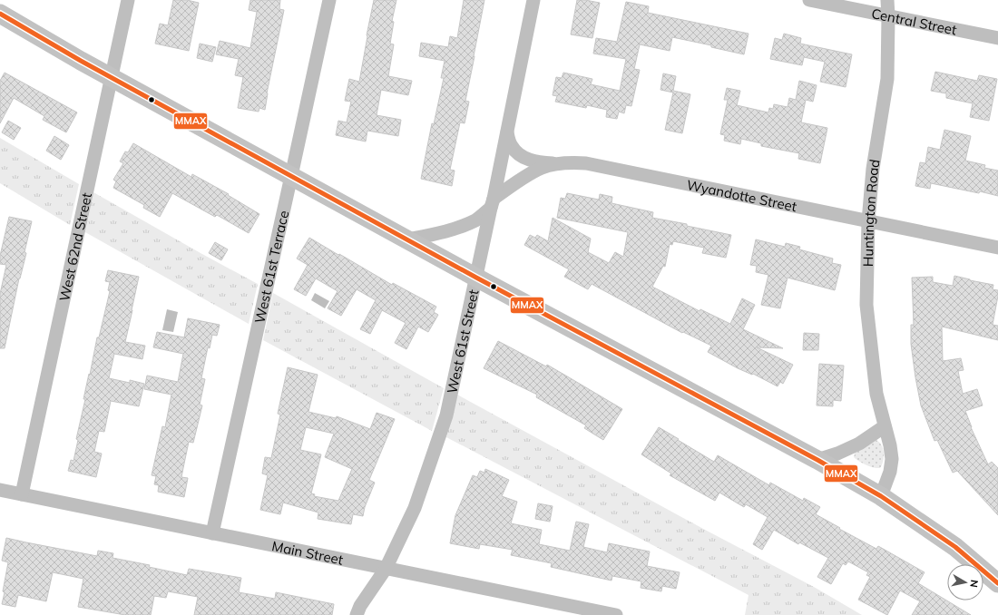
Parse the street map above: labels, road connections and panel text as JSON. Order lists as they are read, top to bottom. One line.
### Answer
{"streets":{"street":["Central Street","Wyandotte Street","Huntington Road","West 62nd Street","West 61st Terrace","West 61st Street","Main Street"]},"crossings":[["Central Street","Huntington Road"],["Wyandotte Street","Huntington Road"],["Wyandotte Street","West 61st Street"],["West 62nd Street","Main Street"],["West 61st Terrace","Main Street"],["West 61st Street","Main Street"]],"lines":["transit line MMAX"],"north":"right"}
